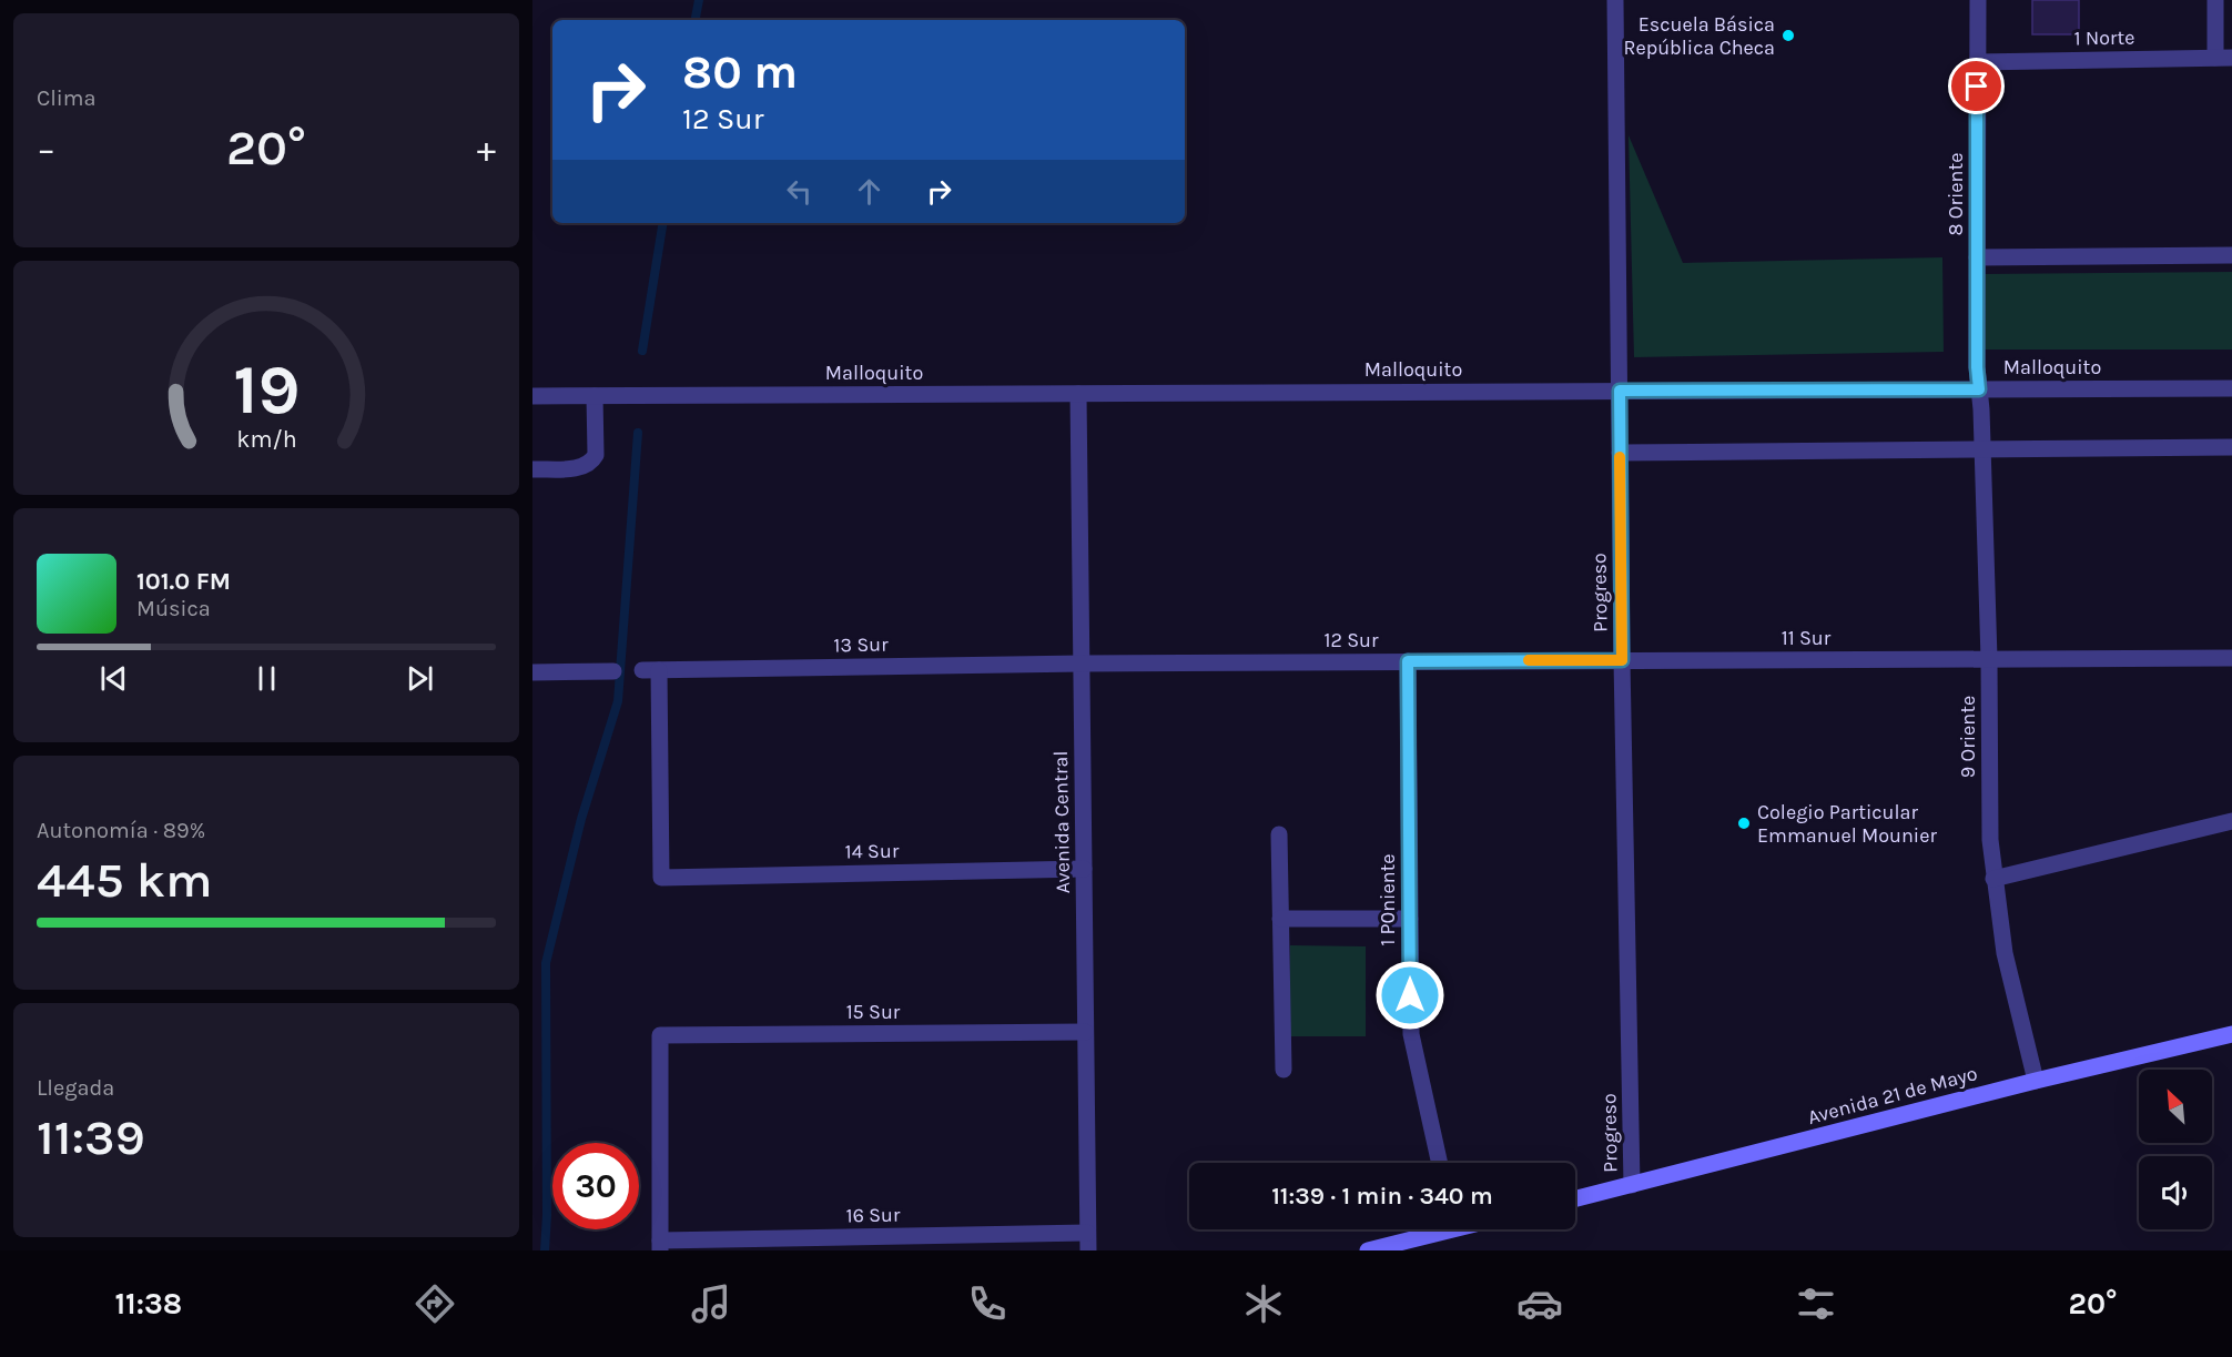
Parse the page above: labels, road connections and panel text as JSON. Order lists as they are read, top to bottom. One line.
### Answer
{"streets":{"main road":["Avenida 21 de Mayo"],"street":["1 Norte","8 Oriente","Malloquito","Progreso","11 Sur","12 Sur","13 Sur","9 Oriente","Avenida Central","14 Sur","1 P0niente","15 Sur","16 Sur"]},"crossings":[["1 Norte","8 Oriente"],["8 Oriente","Malloquito"],["8 Oriente","9 Oriente"],["Malloquito","Progreso"],["Malloquito","9 Oriente"],["Malloquito","Avenida Central"],["Progreso","11 Sur"],["Progreso","12 Sur"],["Progreso","Avenida 21 de Mayo"],["11 Sur","12 Sur"],["11 Sur","9 Oriente"],["12 Sur","13 Sur"],["12 Sur","Avenida Central"],["12 Sur","1 P0niente"],["13 Sur","Avenida Central"],["13 Sur","14 Sur"],["9 Oriente","Avenida 21 de Mayo"],["Avenida Central","14 Sur"],["Avenida Central","15 Sur"],["Avenida Central","16 Sur"],["15 Sur","16 Sur"]],"places":["Escuela Básica República Checa","Colegio Particular Emmanuel Mounier"],"north":"top left","page":{"tile":["Clima",["Autonomía · 89%","445 km"],["Llegada","11:39"]],"turn":["80 m","12 Sur"],"heat":["−","20°","+"],"song":["101.0 FM","Música"],"limit":"30","trip":"11:39 · 1 min · 340 m","tabs":["11:38","20°"],"gauge":["19","km/h"]}}
